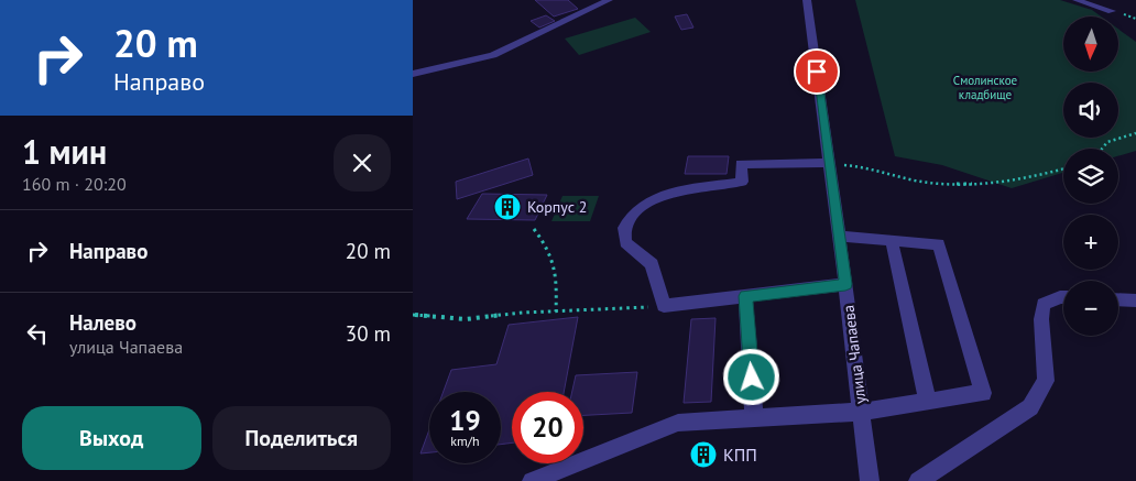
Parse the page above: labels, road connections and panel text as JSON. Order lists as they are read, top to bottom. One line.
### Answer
{"streets":{"street":["улица Чапаева"]},"parks":["Смолинское кладбище"],"places":{"building":["Корпус 2","КПП"]},"north":"bottom","page":{"turn":["20 m","Направо"],"map_buttons":["+","−"],"heading":["1 мин","160 m · 20:20"],"list":[{"name":"Направо","value":"20 m"},{"name":"Налево","note":"улица Чапаева","value":"30 m"}],"speed":"19 km/h","limit":"20","buttons":["Выход","Поделиться"]}}
